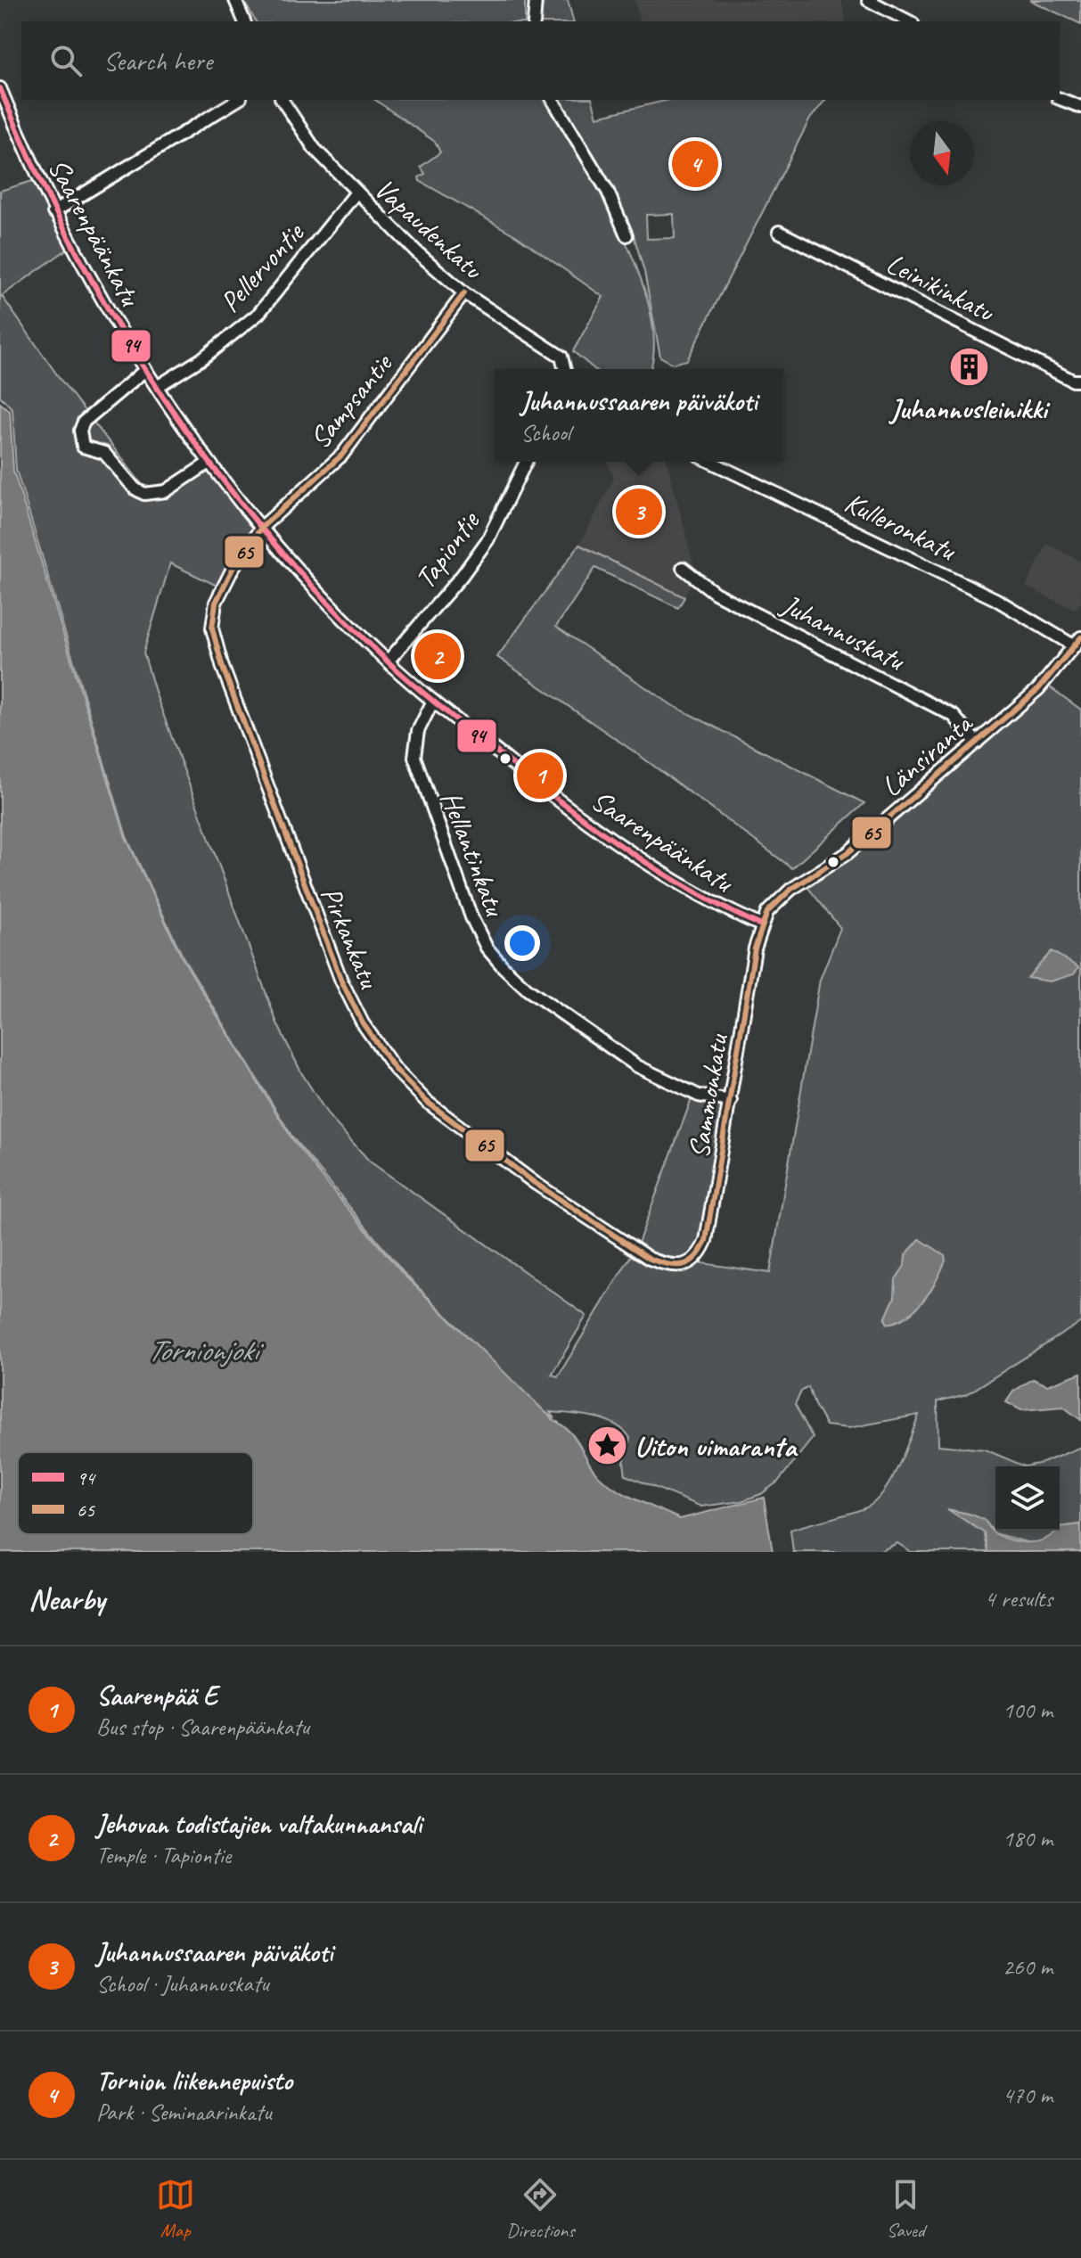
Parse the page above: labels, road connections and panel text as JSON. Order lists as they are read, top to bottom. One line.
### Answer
{"streets":{"street":["Vapaudenkatu","Saarenpäänkatu","Pellervontie","Leinikinkatu","Sampsantie","Kulleronkatu","Tapiontie","Juhannuskatu","Länsiranta","Hellantinkatu","Pirkankatu","Sammonkatu"]},"crossings":[["Vapaudenkatu","Pellervontie"],["Vapaudenkatu","Sampsantie"],["Saarenpäänkatu","Pellervontie"],["Saarenpäänkatu","Sampsantie"],["Saarenpäänkatu","Tapiontie"],["Saarenpäänkatu","Länsiranta"],["Saarenpäänkatu","Hellantinkatu"],["Saarenpäänkatu","Pirkankatu"],["Saarenpäänkatu","Sammonkatu"],["Sampsantie","Pirkankatu"],["Kulleronkatu","Länsiranta"],["Juhannuskatu","Länsiranta"],["Länsiranta","Sammonkatu"],["Hellantinkatu","Sammonkatu"],["Pirkankatu","Sammonkatu"]],"water":["Tornionjoki"],"places":{"building":["Juhannusleinikki"],"place":["Uiton uimaranta"]},"lines":["transit line 94","transit line 65"],"legend":["94","65"],"north":"bottom","page":{"search":"Search here","pins":["4","3","2","1"],"popup":["Juhannussaaren päiväkoti","School"],"heading":["Nearby","4 results"],"list":[{"mark":"1","name":"Saarenpää E","note":"Bus stop · Saarenpäänkatu","value":"100 m"},{"mark":"2","name":"Jehovan todistajien valtakunnansali","note":"Temple · Tapiontie","value":"180 m"},{"mark":"3","name":"Juhannussaaren päiväkoti","note":"School · Juhannuskatu","value":"260 m"},{"mark":"4","name":"Tornion liikennepuisto","note":"Park · Seminaarinkatu","value":"470 m"}],"nav":["Map","Directions","Saved"]}}
